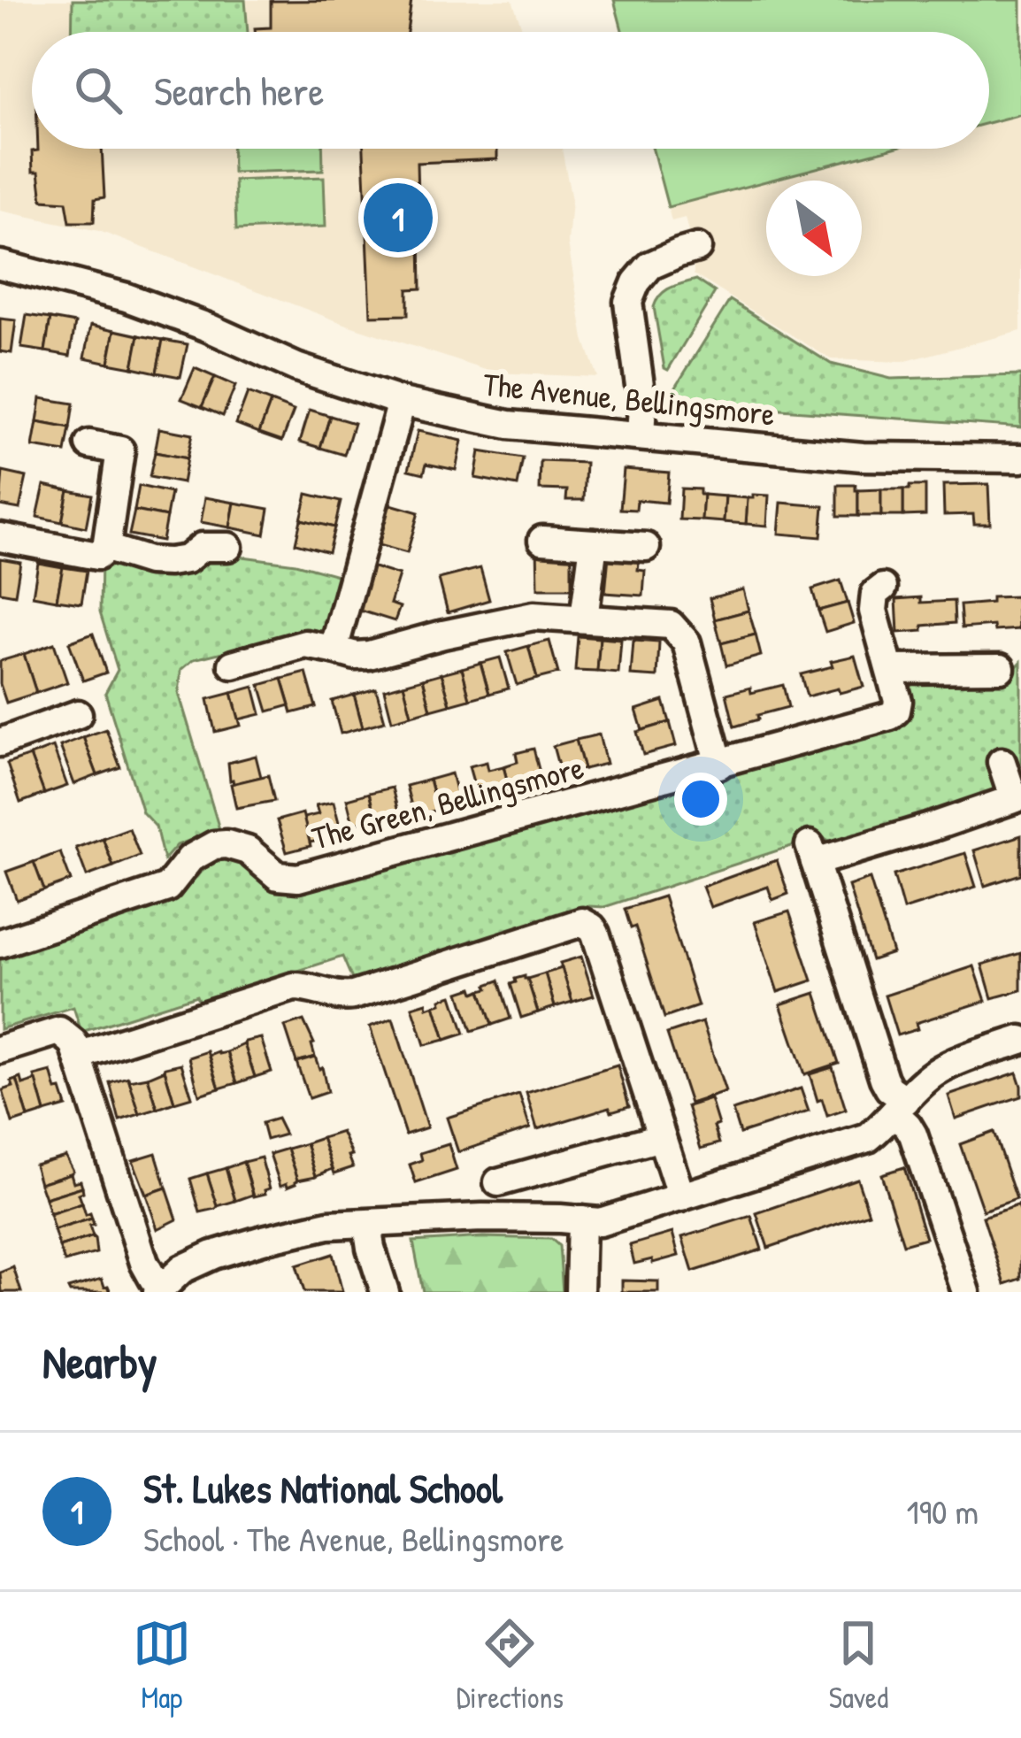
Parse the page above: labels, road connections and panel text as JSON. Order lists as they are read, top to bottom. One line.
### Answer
{"streets":{"street":["The Avenue, Bellingsmore","The Green, Bellingsmore"]},"north":"bottom right","page":{"search":"Search here","pins":"1","heading":"Nearby","list":[{"mark":"1","name":"St. Lukes National School","note":"School · The Avenue, Bellingsmore","value":"190 m"}],"nav":["Map","Directions","Saved"]}}
